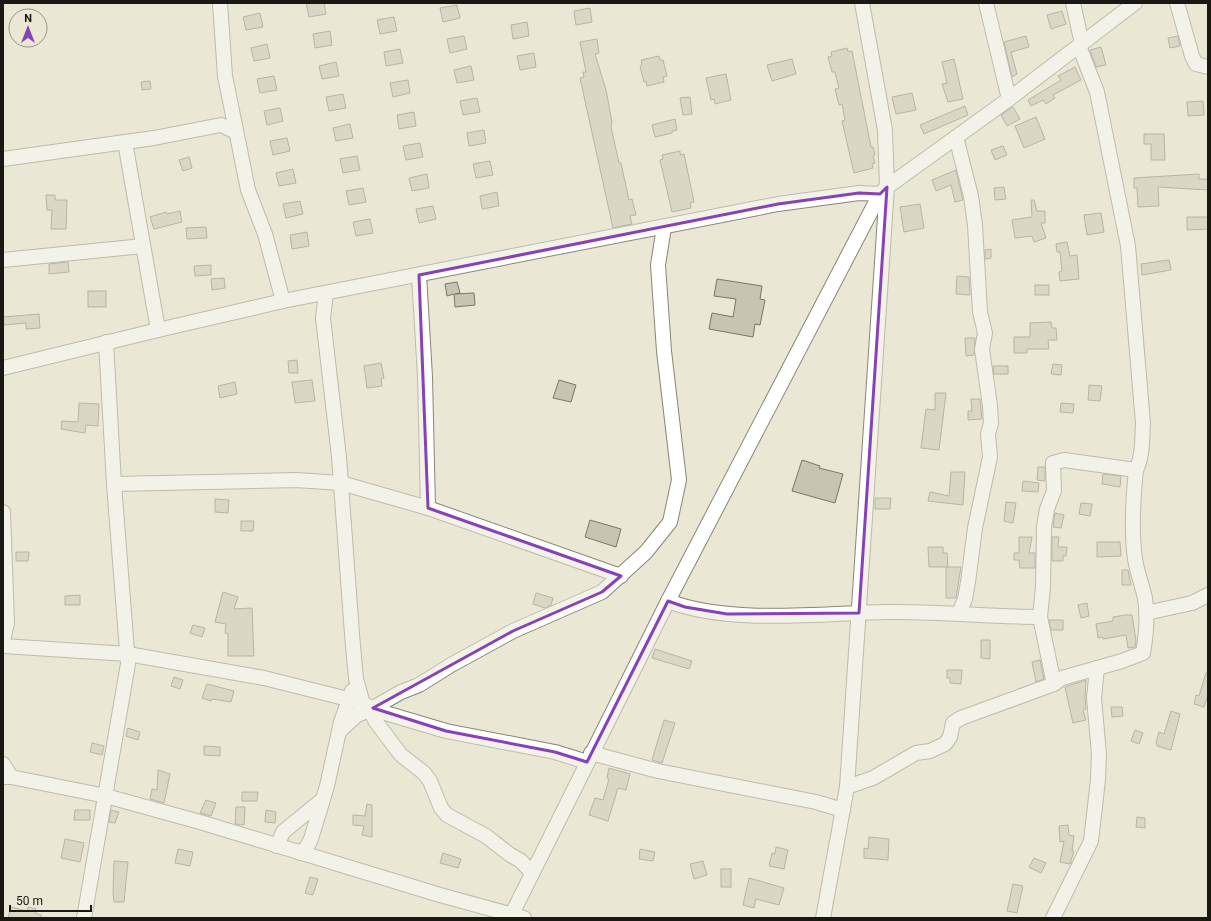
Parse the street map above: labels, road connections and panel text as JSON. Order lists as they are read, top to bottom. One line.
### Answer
{"scale_bar":"50 m","north":"top"}
